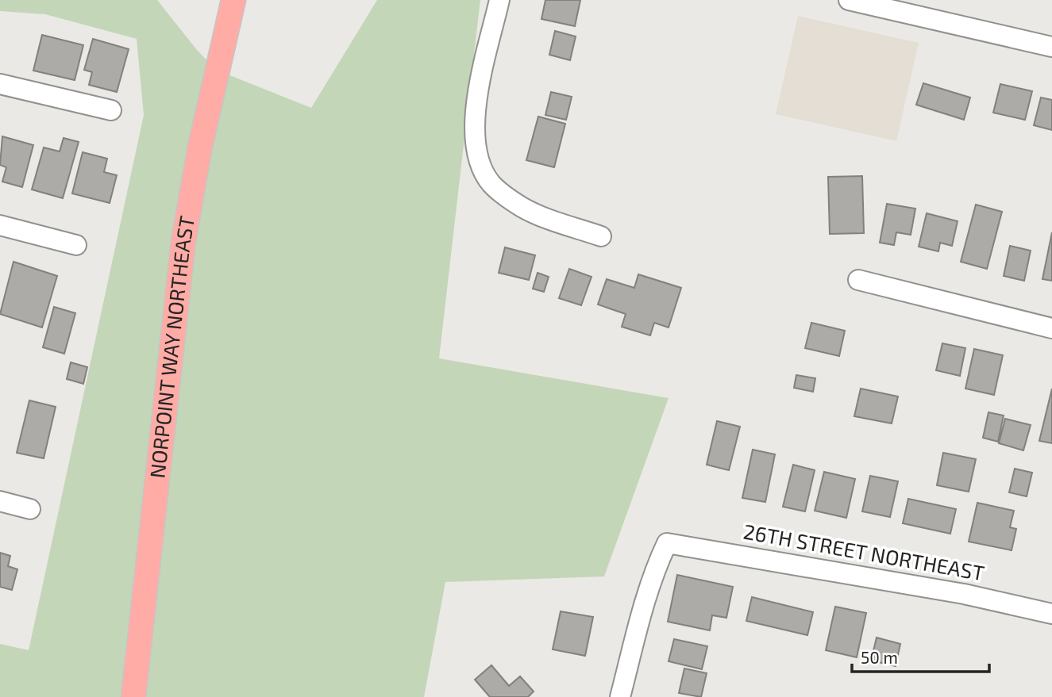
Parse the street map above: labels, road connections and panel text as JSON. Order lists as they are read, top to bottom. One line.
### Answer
{"streets":{"main road":["NORPOINT WAY NORTHEAST"],"street":["26TH STREET NORTHEAST"]},"scale_bar":"50 m"}
